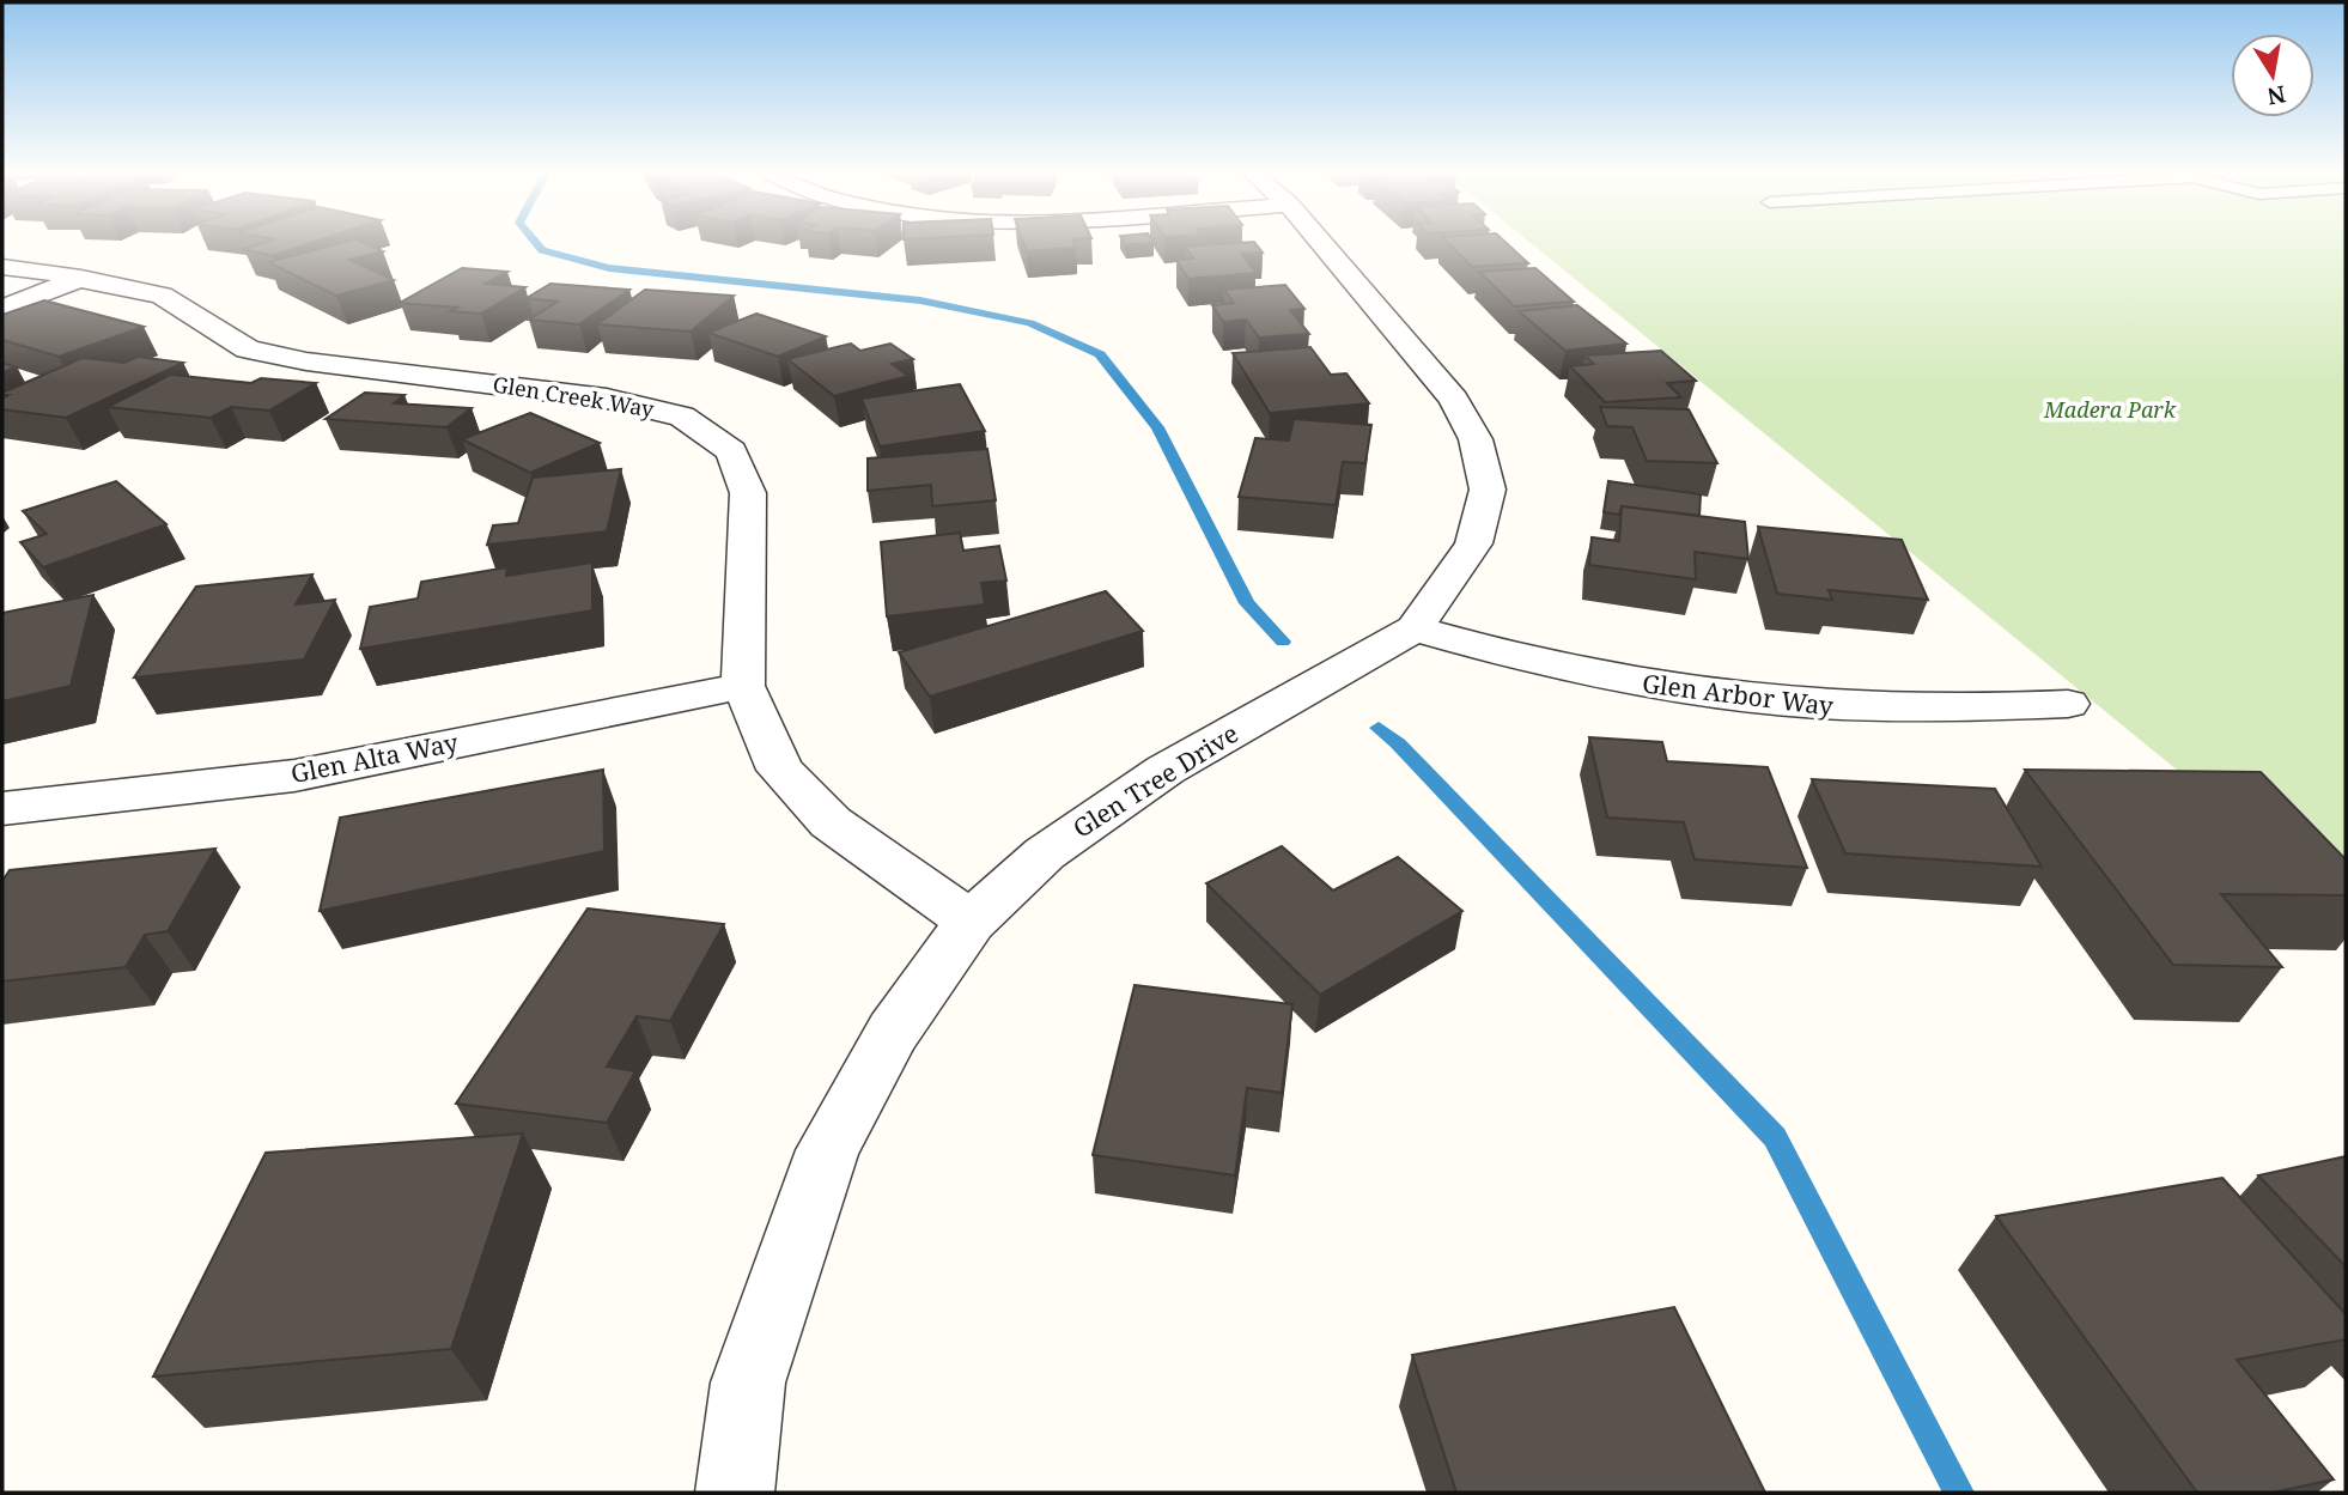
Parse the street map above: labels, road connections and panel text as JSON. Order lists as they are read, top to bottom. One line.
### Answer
{"streets":{"street":["Glen Creek Way","Glen Arbor Way","Glen Alta Way","Glen Tree Drive"]},"crossings":[["Glen Creek Way","Glen Alta Way"],["Glen Creek Way","Glen Tree Drive"],["Glen Arbor Way","Glen Tree Drive"]],"parks":["Madera Park"],"north":"bottom"}
